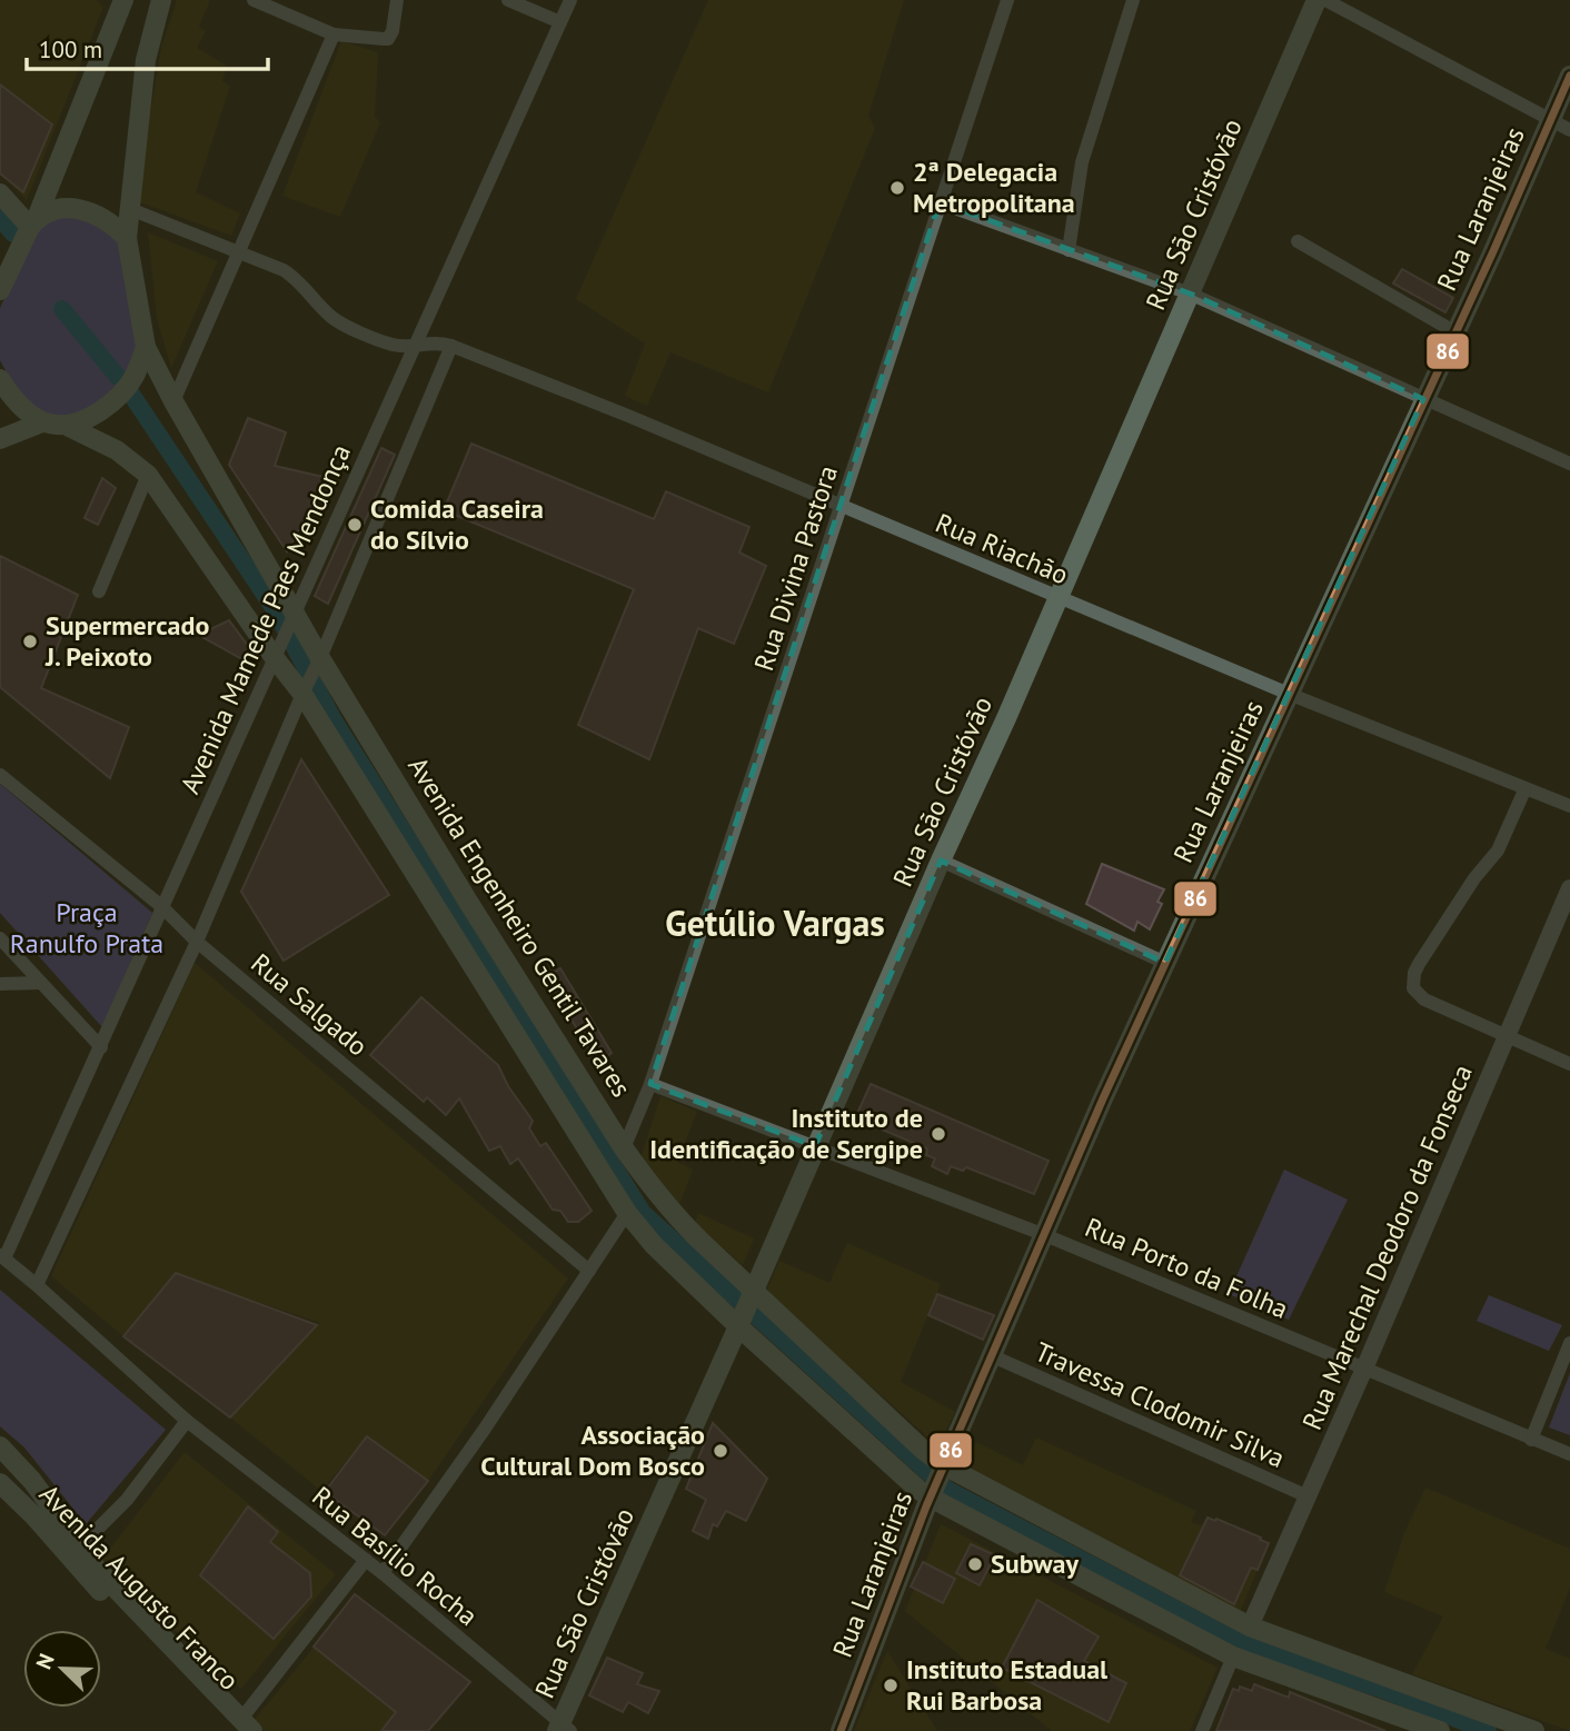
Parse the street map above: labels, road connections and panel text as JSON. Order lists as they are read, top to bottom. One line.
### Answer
{"streets":{"main road":["Rua Laranjeiras","Rua São Cristóvão","Avenida Engenheiro Gentil Tavares","Avenida Augusto Franco"],"street":["Rua Riachão","Rua Divina Pastora","Avenida Mamede Paes Mendonça","Rua Salgado","Rua Marechal Deodoro da Fonseca","Rua Porto da Folha","Travessa Clodomir Silva","Rua Basílio Rocha"]},"crossings":[["Rua Laranjeiras","Rua Riachão"],["Rua Laranjeiras","Avenida Engenheiro Gentil Tavares"],["Rua Laranjeiras","Rua Porto da Folha"],["Rua Laranjeiras","Travessa Clodomir Silva"],["Rua São Cristóvão","Rua Riachão"],["Rua São Cristóvão","Avenida Engenheiro Gentil Tavares"],["Rua São Cristóvão","Rua Porto da Folha"],["Rua São Cristóvão","Rua Basílio Rocha"],["Rua Riachão","Rua Divina Pastora"],["Rua Riachão","Avenida Mamede Paes Mendonça"],["Rua Riachão","Avenida Engenheiro Gentil Tavares"],["Rua Divina Pastora","Avenida Engenheiro Gentil Tavares"],["Rua Divina Pastora","Rua Porto da Folha"],["Avenida Mamede Paes Mendonça","Avenida Engenheiro Gentil Tavares"],["Avenida Mamede Paes Mendonça","Rua Salgado"],["Avenida Mamede Paes Mendonça","Rua Basílio Rocha"],["Avenida Engenheiro Gentil Tavares","Rua Marechal Deodoro da Fonseca"],["Rua Marechal Deodoro da Fonseca","Rua Porto da Folha"],["Rua Marechal Deodoro da Fonseca","Travessa Clodomir Silva"]],"districts":["Getúlio Vargas"],"parks":["Praça Ranulfo Prata"],"places":["2ª Delegacia Metropolitana","Comida Caseira do Sílvio","Supermercado J. Peixoto","Instituto de Identificação de Sergipe","Associação Cultural Dom Bosco","Subway","Instituto Estadual Rui Barbosa"],"lines":["transit line 86"],"scale_bar":"100 m","north":"top left"}
